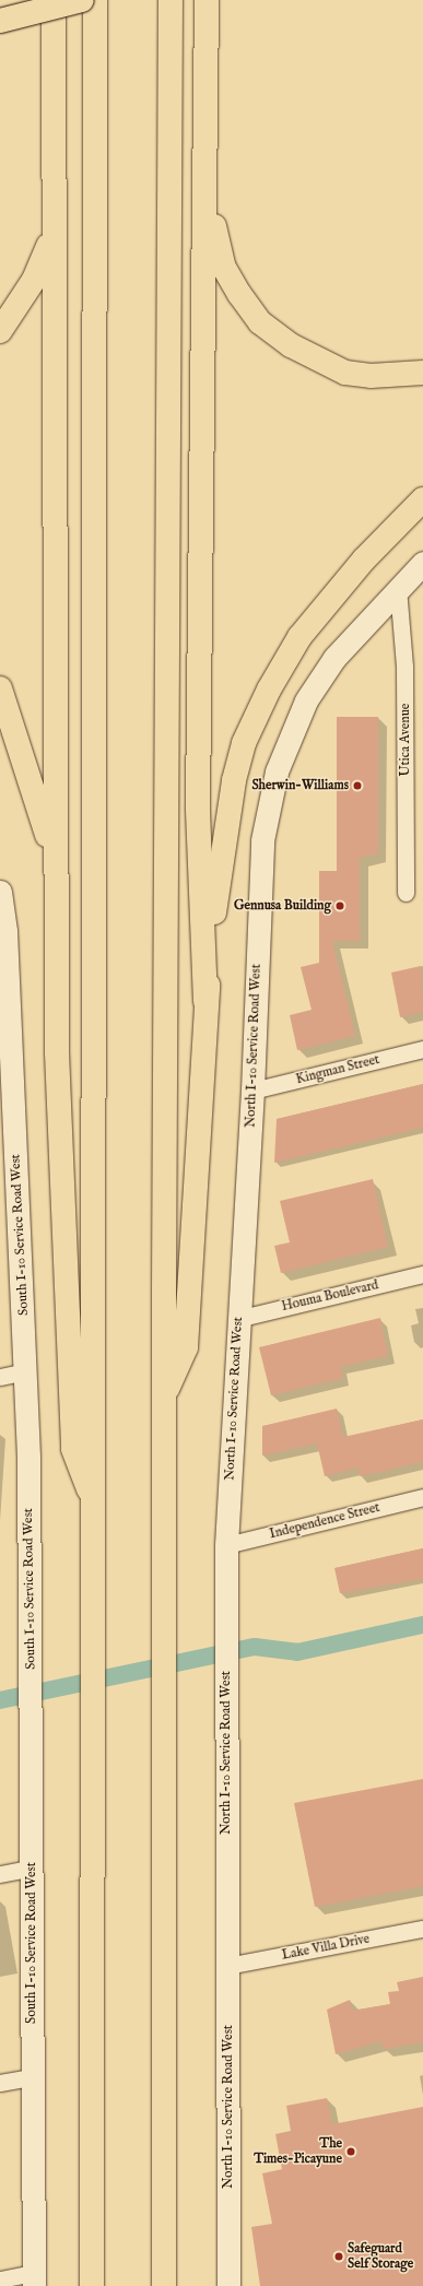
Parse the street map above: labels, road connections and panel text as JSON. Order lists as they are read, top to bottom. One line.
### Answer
{"streets":{"street":["Utica Avenue","North I-10 Service Road West","Kingman Street","South I-10 Service Road West","Houma Boulevard","Independence Street","Lake Villa Drive"]},"crossings":[["Utica Avenue","North I-10 Service Road West"],["North I-10 Service Road West","Kingman Street"],["North I-10 Service Road West","Houma Boulevard"],["North I-10 Service Road West","Independence Street"],["North I-10 Service Road West","Lake Villa Drive"]],"places":["Sherwin-Williams","Gennusa Building","The Times-Picayune","Safeguard Self Storage"]}
